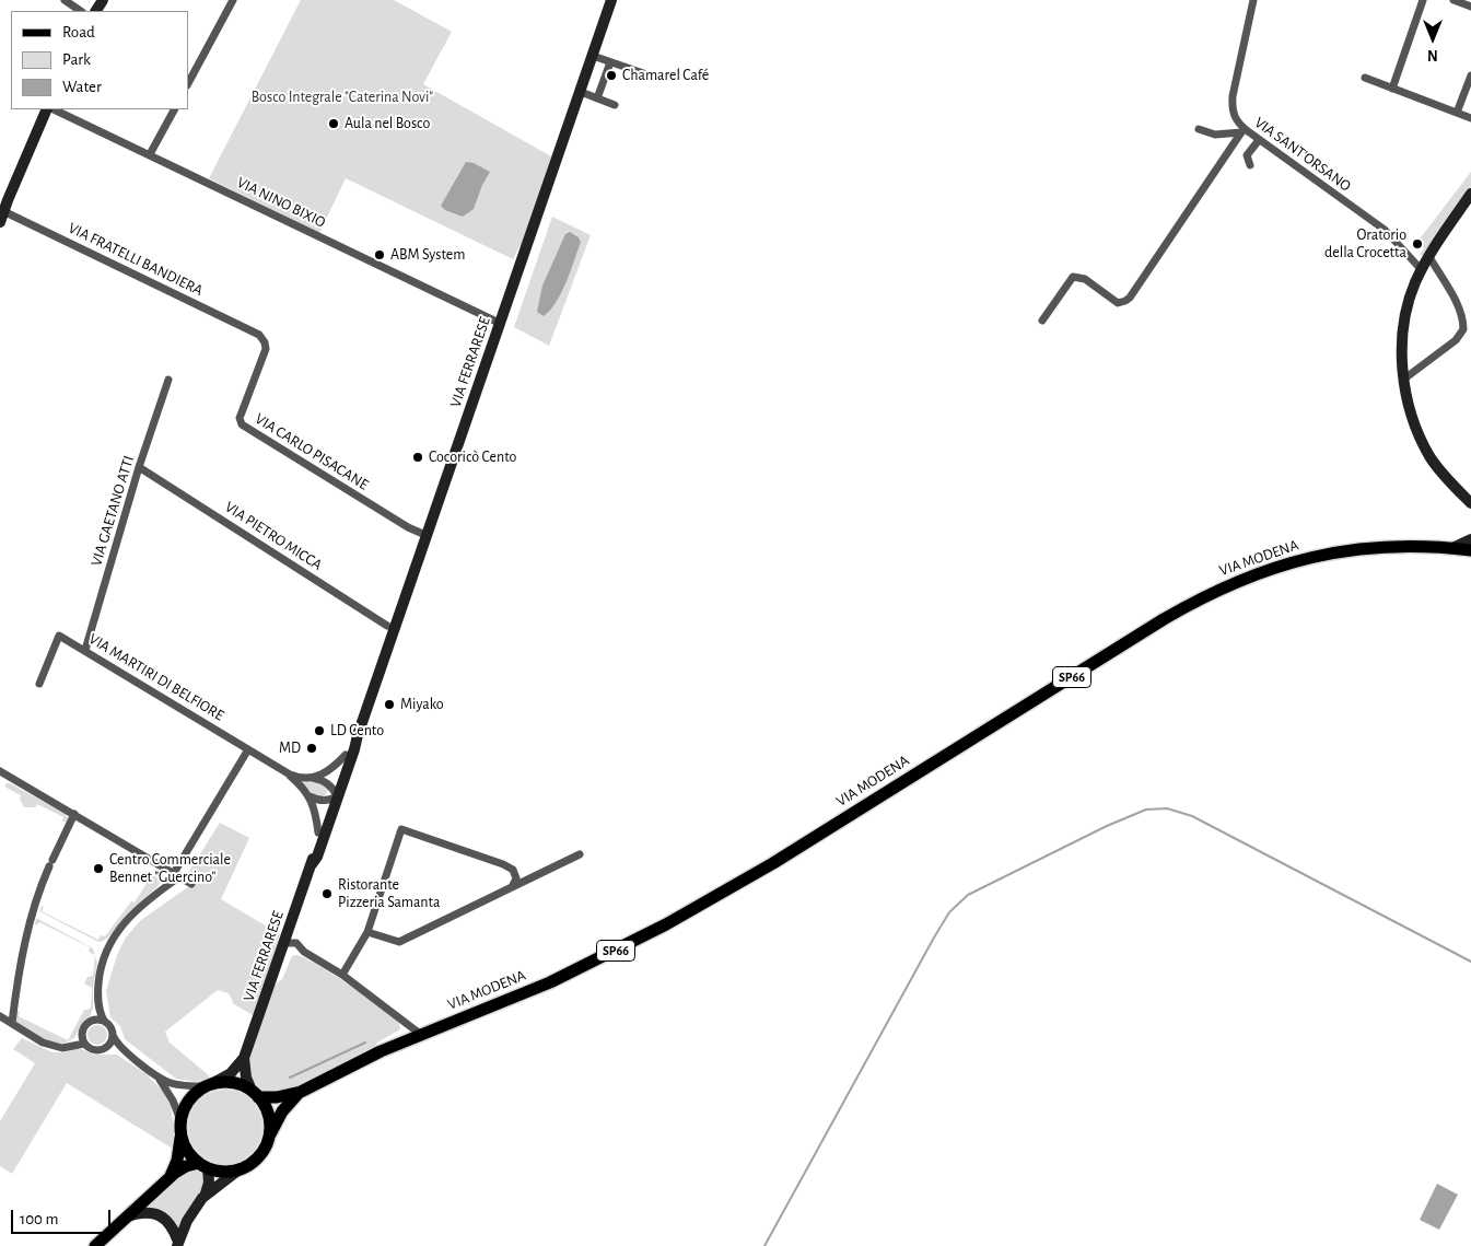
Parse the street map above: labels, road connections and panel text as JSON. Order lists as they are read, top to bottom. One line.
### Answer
{"streets":{"main road":["VIA FERRARESE","VIA MODENA","SP66"],"street":["VIA SANT'ORSANO","VIA NINO BIXIO","VIA FRATELLI BANDIERA","VIA CARLO PISACANE","VIA GAETANO ATTI","VIA PIETRO MICCA","VIA MARTIRI DI BELFIORE"]},"crossings":[["VIA NINO BIXIO","VIA FERRARESE"],["VIA FRATELLI BANDIERA","VIA CARLO PISACANE"],["VIA FERRARESE","VIA CARLO PISACANE"],["VIA FERRARESE","VIA PIETRO MICCA"],["VIA FERRARESE","VIA MODENA"],["VIA FERRARESE","VIA MARTIRI DI BELFIORE"],["VIA GAETANO ATTI","VIA PIETRO MICCA"],["VIA GAETANO ATTI","VIA MARTIRI DI BELFIORE"]],"parks":["Bosco Integrale \"Caterina Novi\""],"places":["Chamarel Café","Aula nel Bosco","Oratorio della Crocetta","ABM System","Cocoricò Cento","Miyako","LD Cento","MD","Centro Commerciale Bennet \"Guercino\"","Ristorante Pizzeria Samanta"],"legend":["Road","Park","Water"],"scale_bar":"100 m","north":"bottom"}
